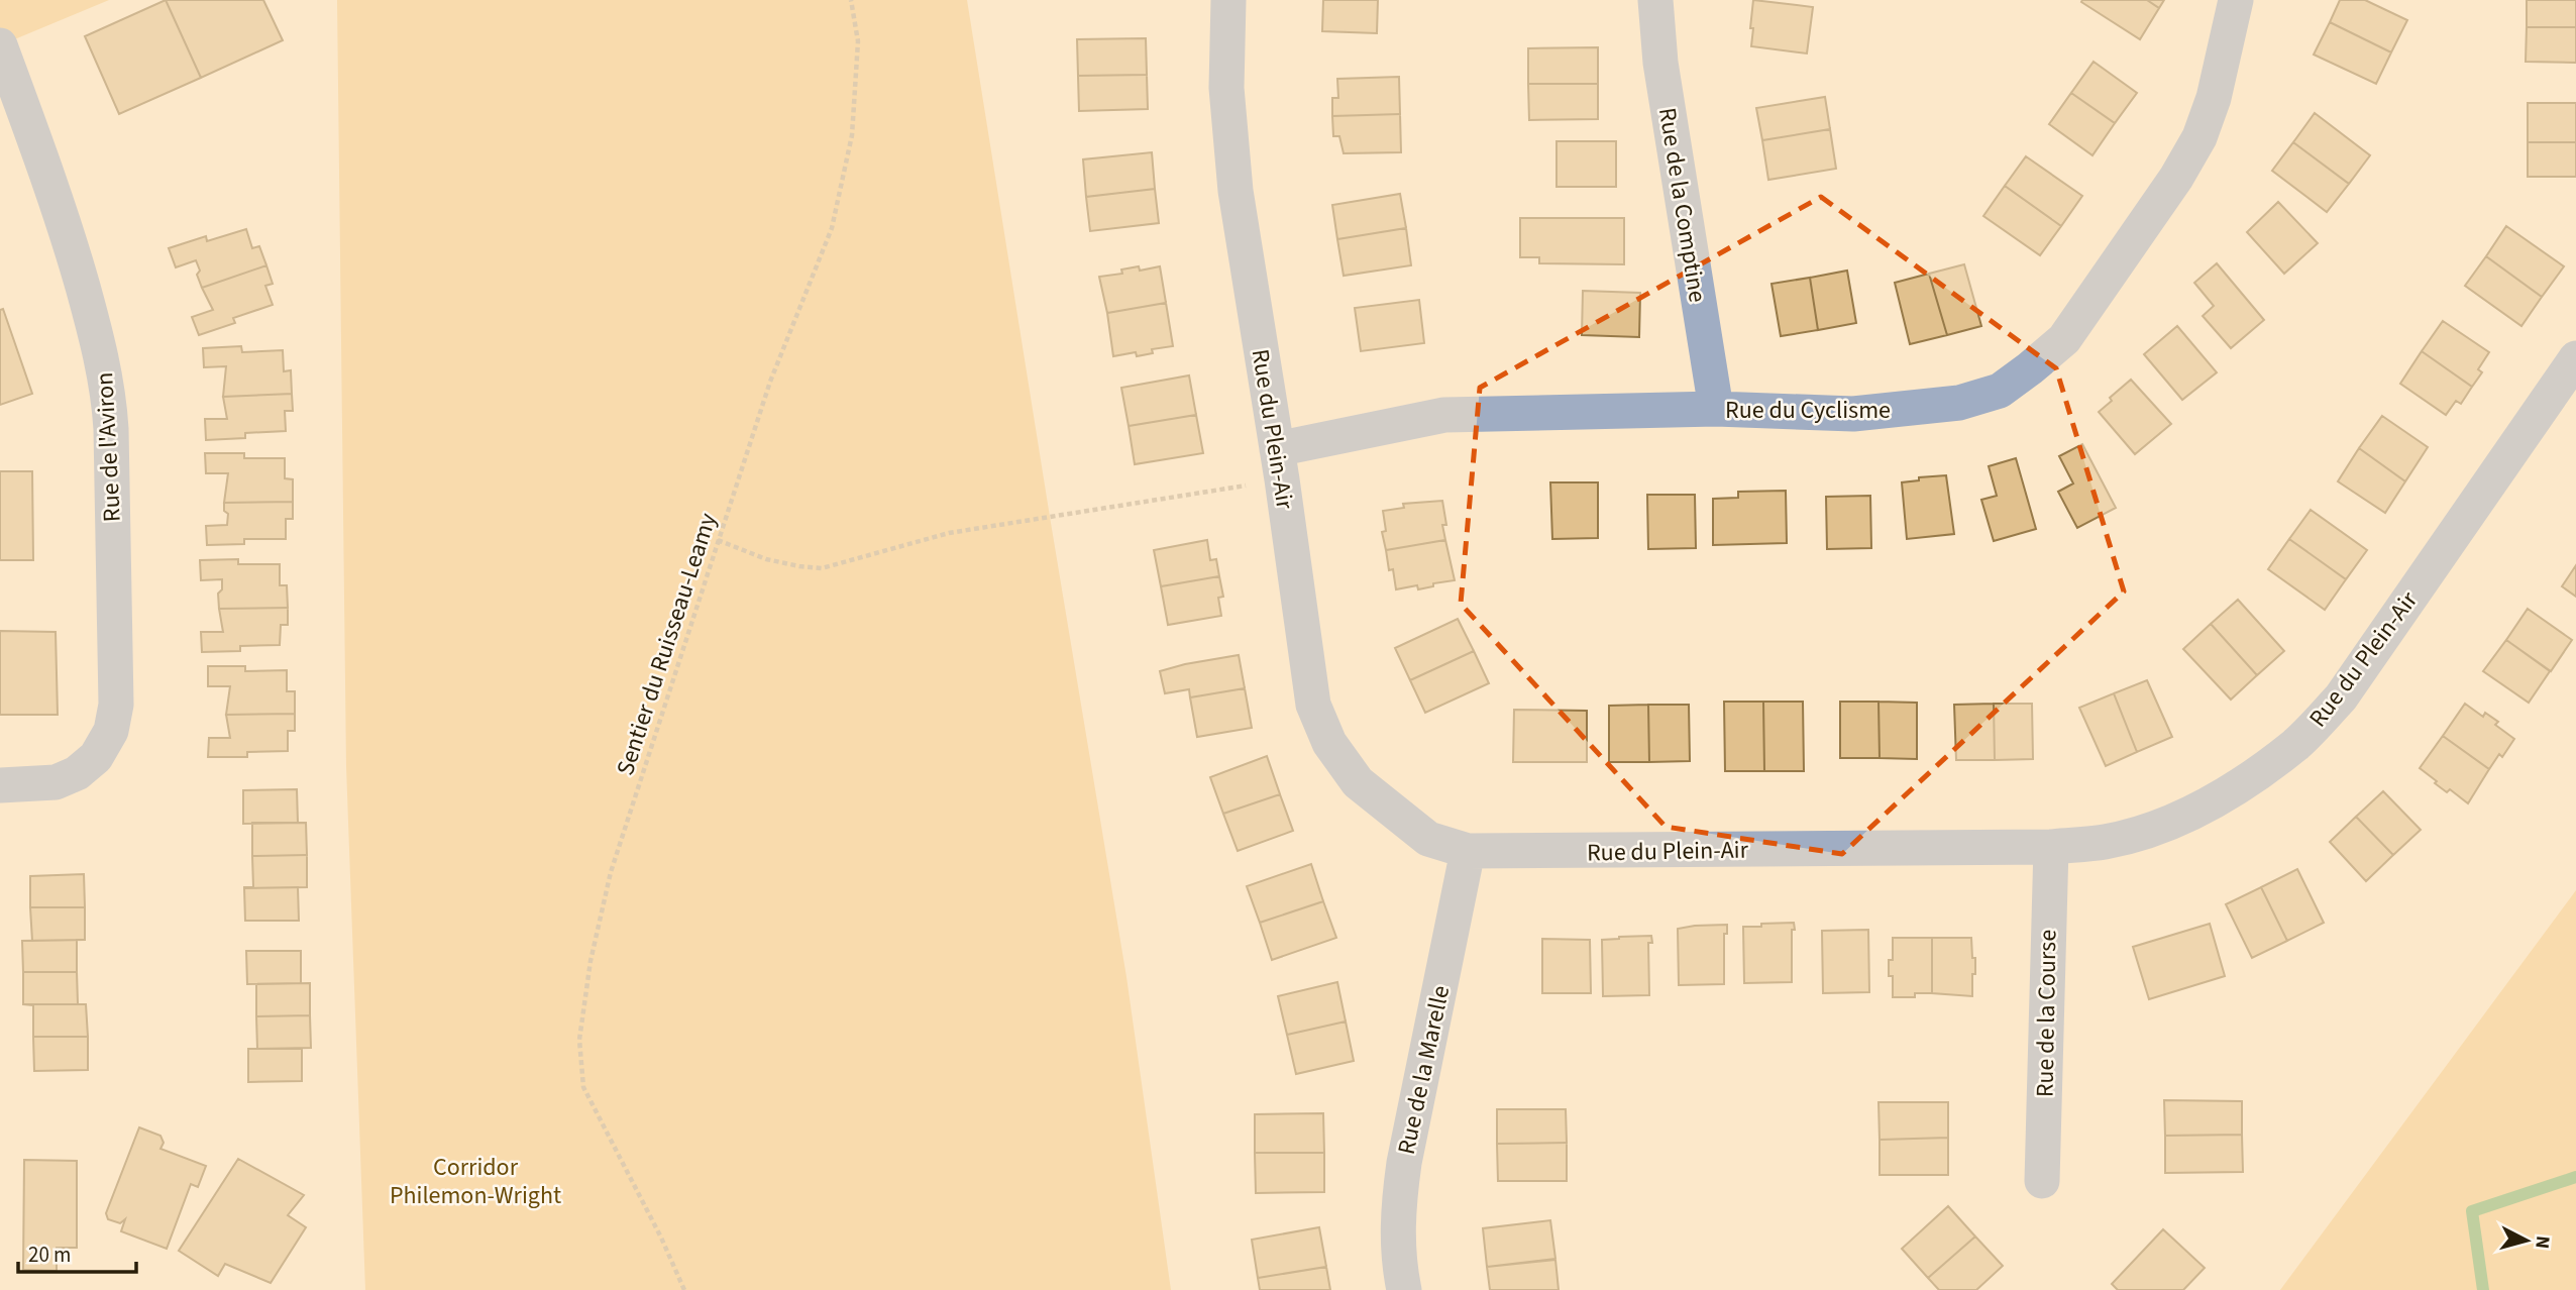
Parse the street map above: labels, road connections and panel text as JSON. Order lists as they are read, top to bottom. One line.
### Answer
{"streets":{"street":["Rue de la Comptine","Rue du Cyclisme","Rue du Plein-Air","Rue de l'Aviron","Rue de la Course","Rue de la Marelle"],"path":["Sentier du Ruisseau-Leamy"]},"crossings":[["Rue de la Comptine","Rue du Cyclisme"],["Rue du Cyclisme","Rue du Plein-Air"],["Rue du Plein-Air","Rue de la Course"],["Rue du Plein-Air","Rue de la Marelle"]],"parks":["Corridor Philemon-Wright"],"scale_bar":"20 m","north":"right"}
